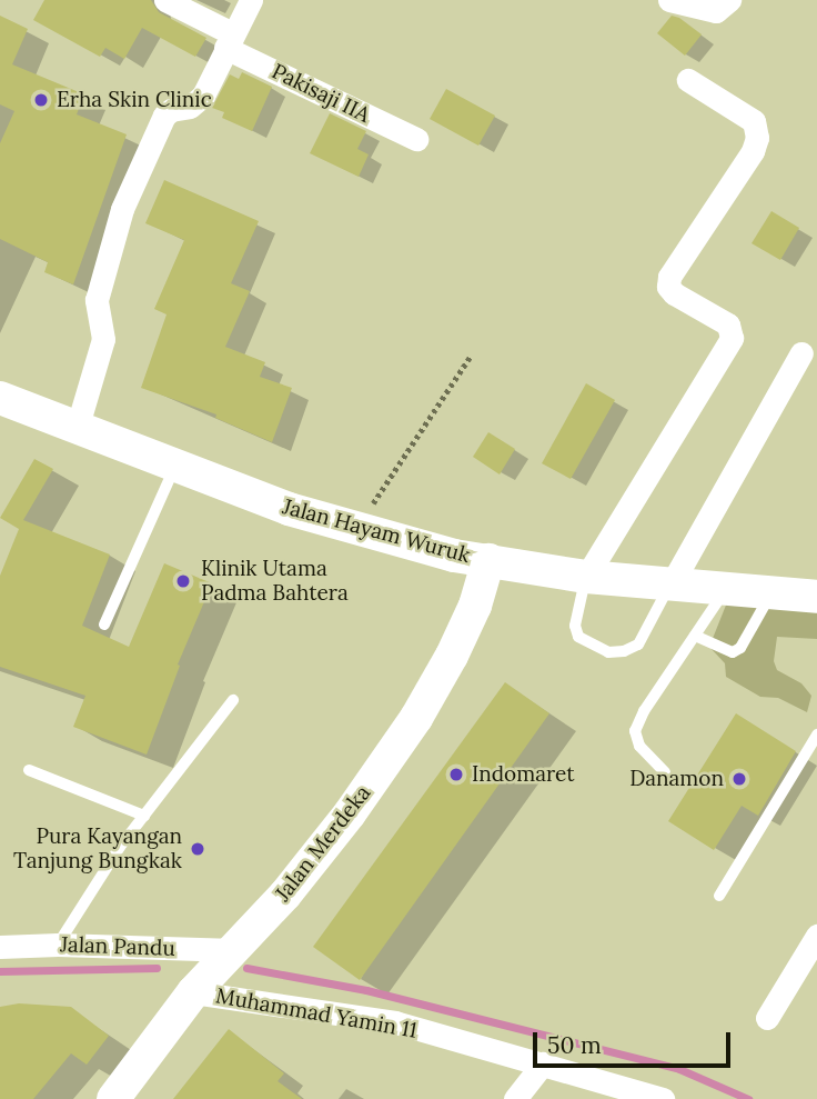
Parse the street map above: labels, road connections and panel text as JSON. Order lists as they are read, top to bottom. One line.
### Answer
{"streets":{"main road":["Jalan Hayam Wuruk","Jalan Merdeka"],"street":["Pakisaji IIA","Jalan Pandu","Muhammad Yamin 11"]},"crossings":[["Jalan Hayam Wuruk","Jalan Merdeka"],["Jalan Merdeka","Jalan Pandu"],["Jalan Merdeka","Muhammad Yamin 11"]],"places":["Erha Skin Clinic","Klinik Utama Padma Bahtera","Indomaret","Danamon","Pura Kayangan Tanjung Bungkak"],"scale_bar":"50 m"}
